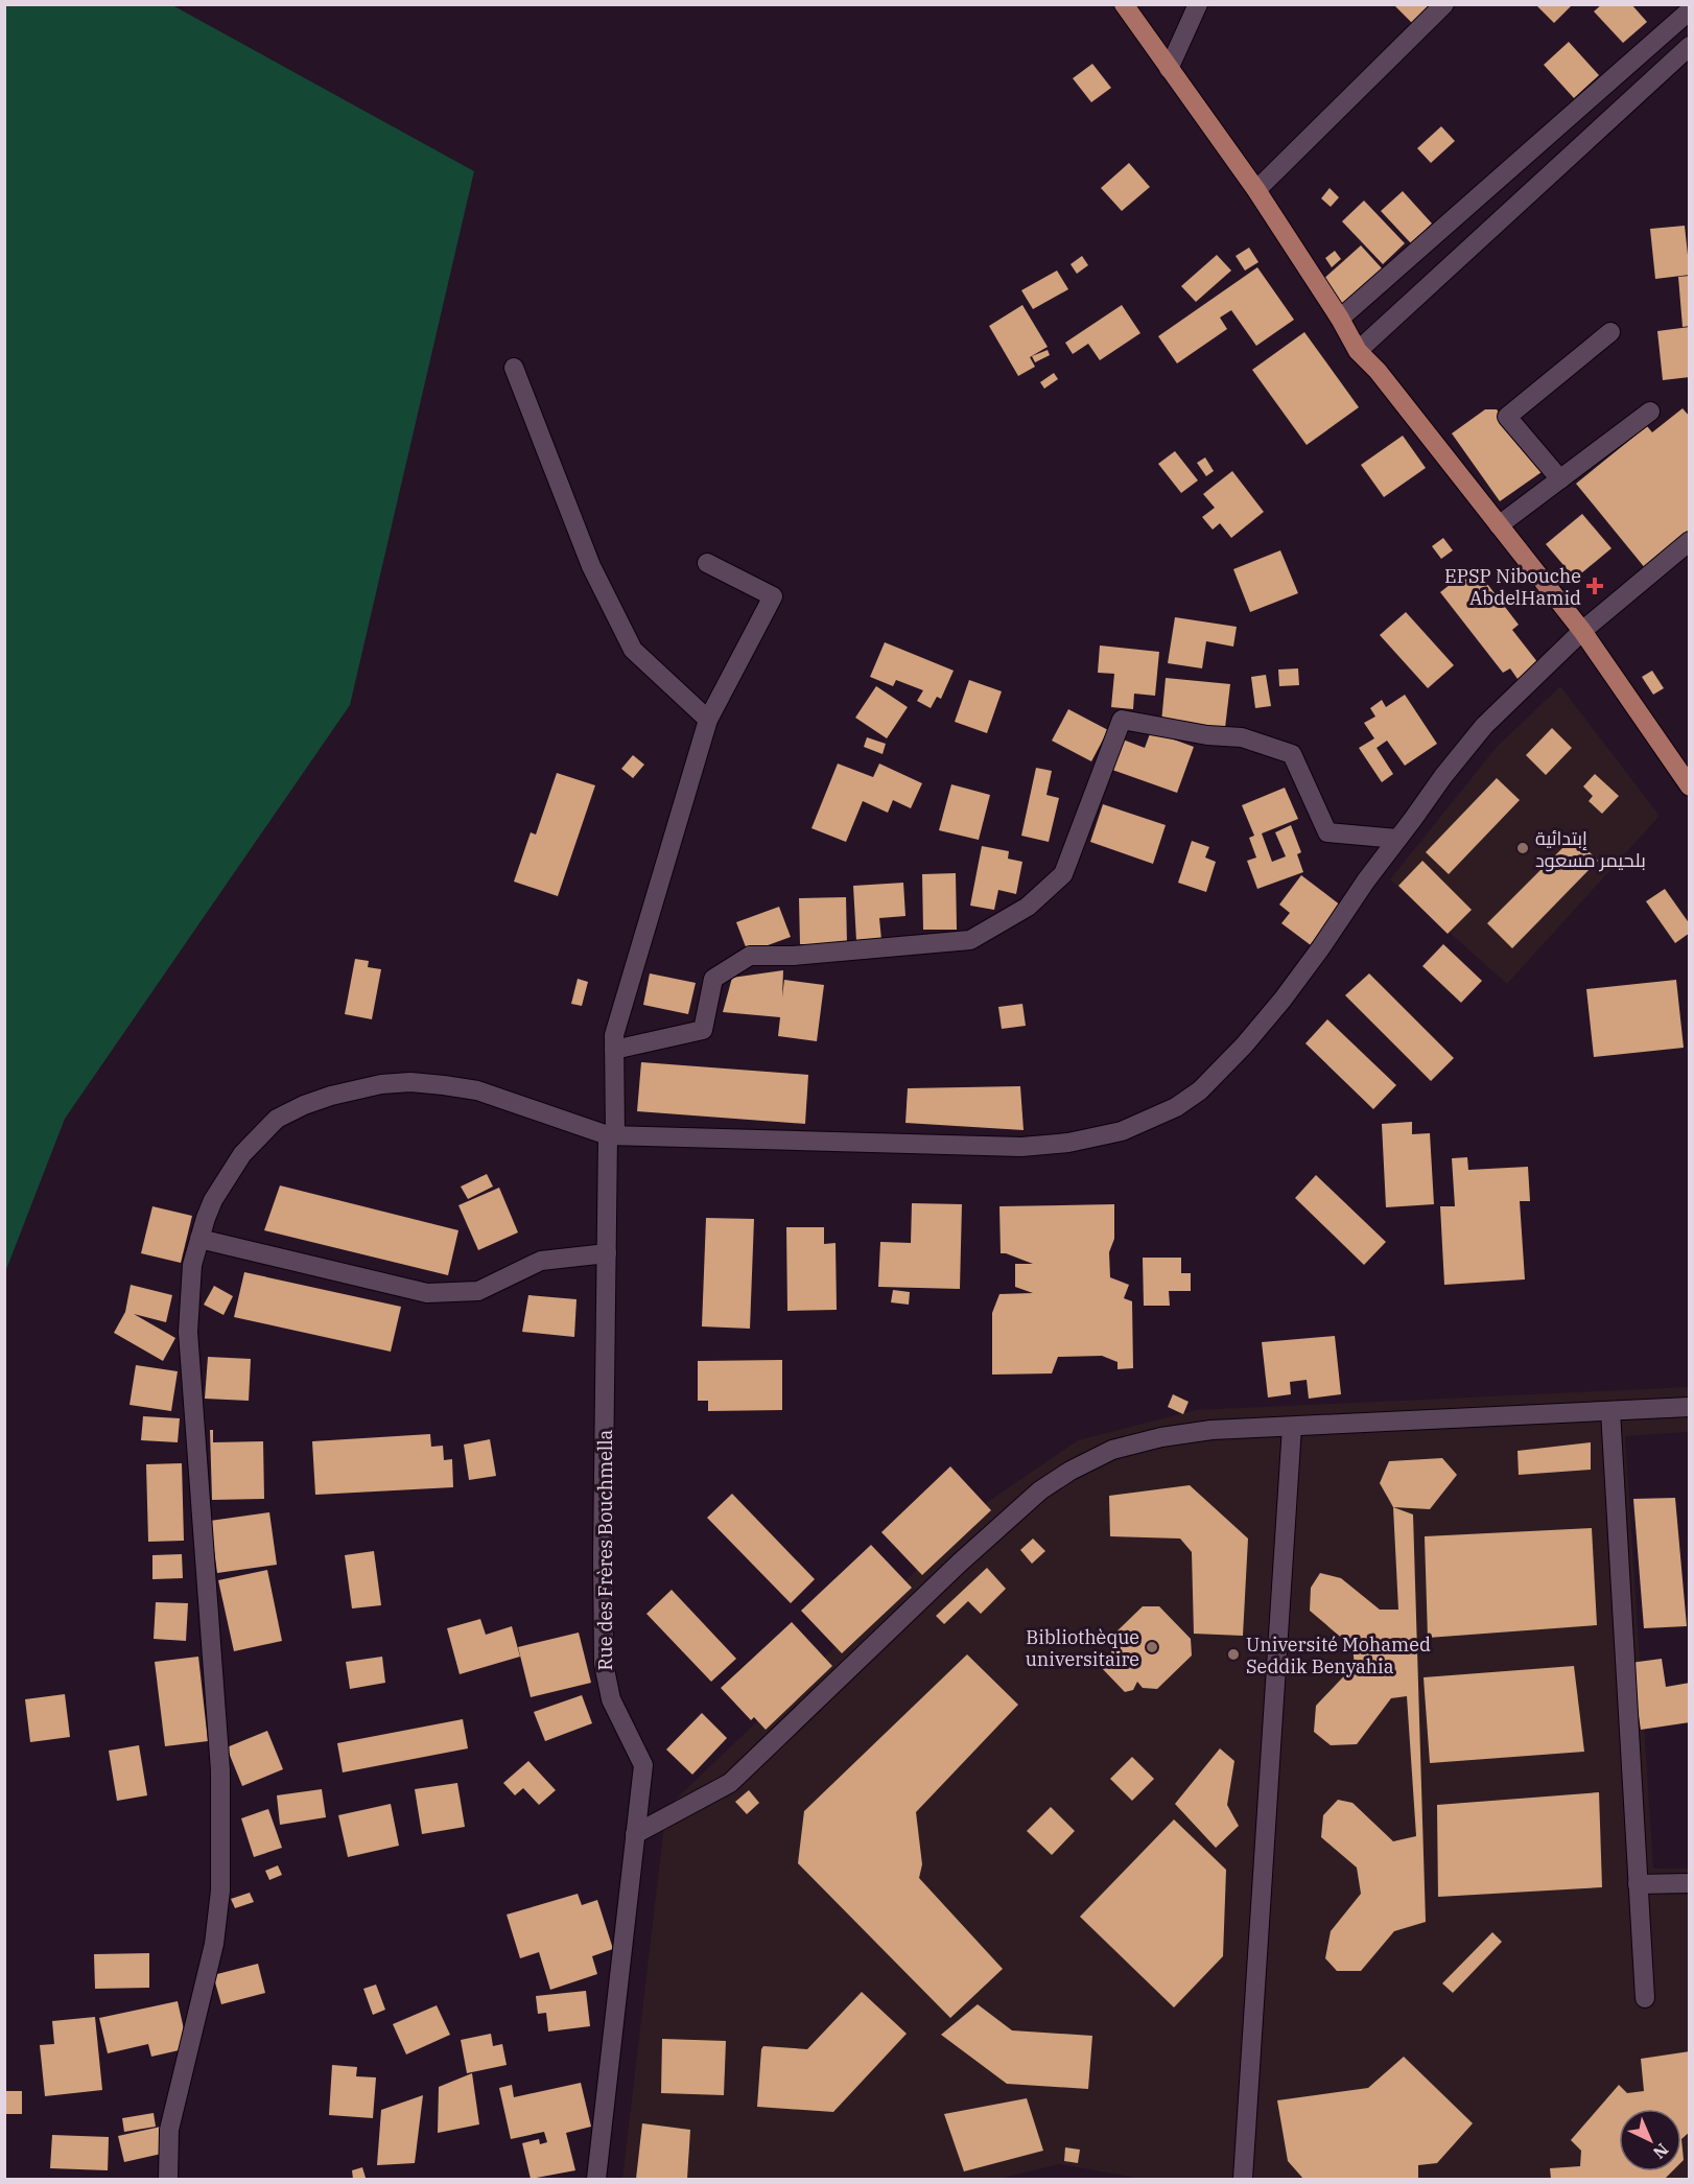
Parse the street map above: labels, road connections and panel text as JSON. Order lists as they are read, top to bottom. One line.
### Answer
{"streets":{"street":["Rue des Frères Bouchmella"]},"places":{"health":["EPSP Nibouche AbdelHamid"],"other":["إبتدائية بلحيمر مسعود","Bibliothèque universitaire","Université Mohamed Seddik Benyahia"]},"north":"bottom right"}
